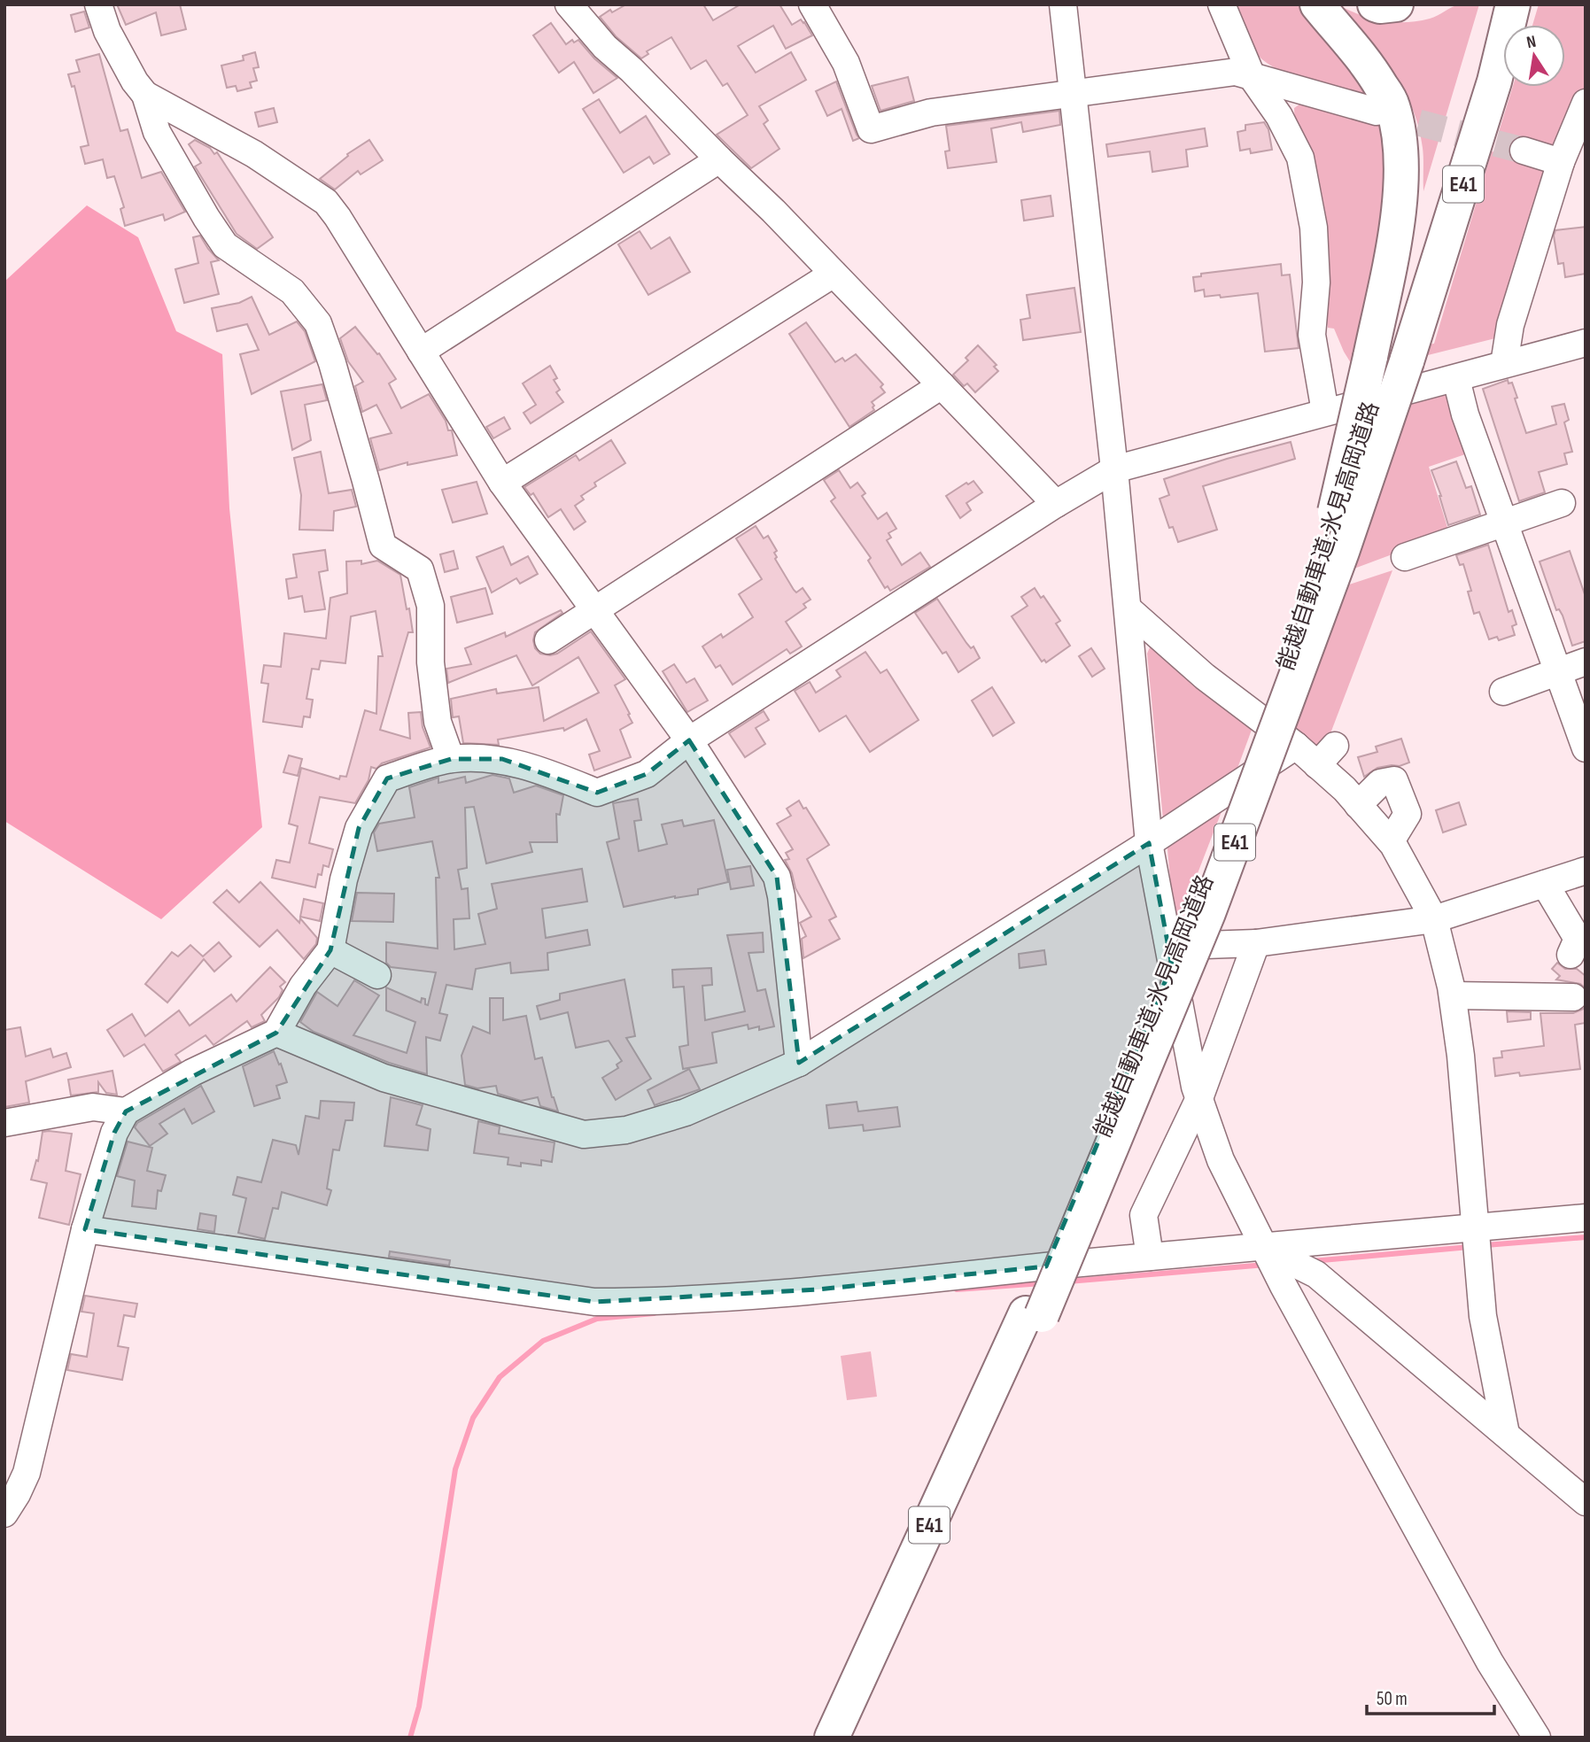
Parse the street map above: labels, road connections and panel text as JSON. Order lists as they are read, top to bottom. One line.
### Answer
{"streets":{"highway":["E41","能越自動車道;氷見高岡道路"]},"scale_bar":"50 m","north":"top"}
